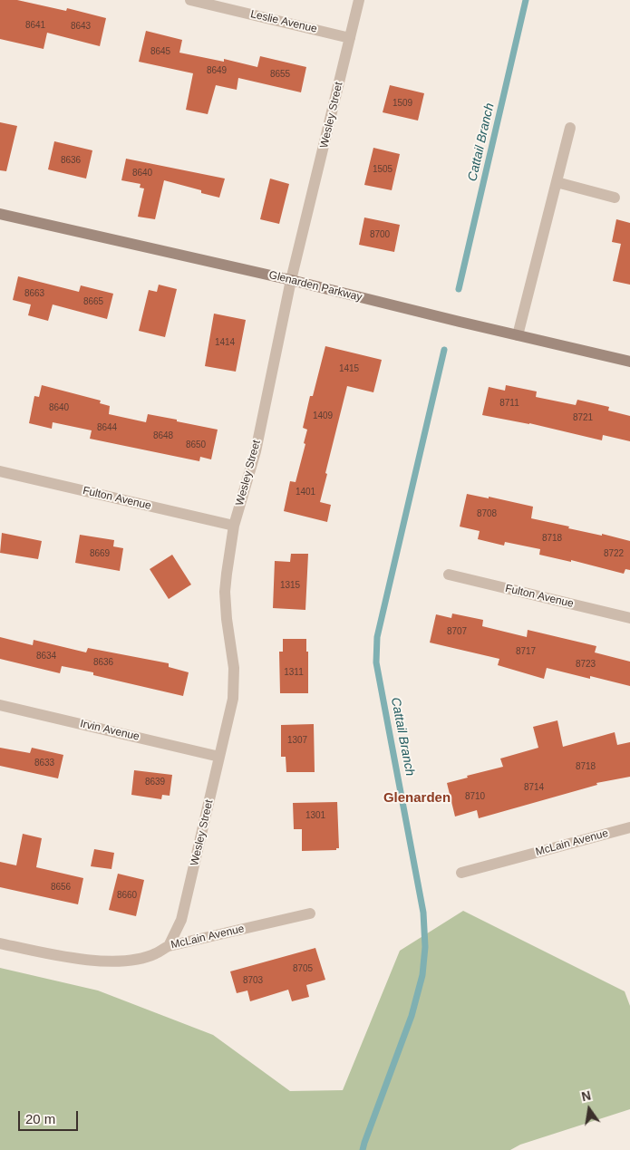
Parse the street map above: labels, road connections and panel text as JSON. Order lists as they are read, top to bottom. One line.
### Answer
{"streets":{"street":["Leslie Avenue","Wesley Street","Glenarden Parkway","Fulton Avenue","Irvin Avenue","McLain Avenue"]},"crossings":[["Leslie Avenue","Wesley Street"],["Wesley Street","Glenarden Parkway"],["Wesley Street","Fulton Avenue"],["Wesley Street","Irvin Avenue"],["Wesley Street","McLain Avenue"]],"districts":["Glenarden"],"water":["Cattail Branch"],"house_numbers":["8641","8643","8645","8649","8655","1509","8636","1505","8640","8700","8663","8665","1414","1415","8711","8640","1409","8721","8644","8648","8650","1401","8708","8718","8669","8722","1315","8707","8717","8634","8636","8723","1311","1307","8633","8718","8639","8714","8710","1301","8656","8660","8705","8703"],"scale_bar":"20 m","north":"top"}
